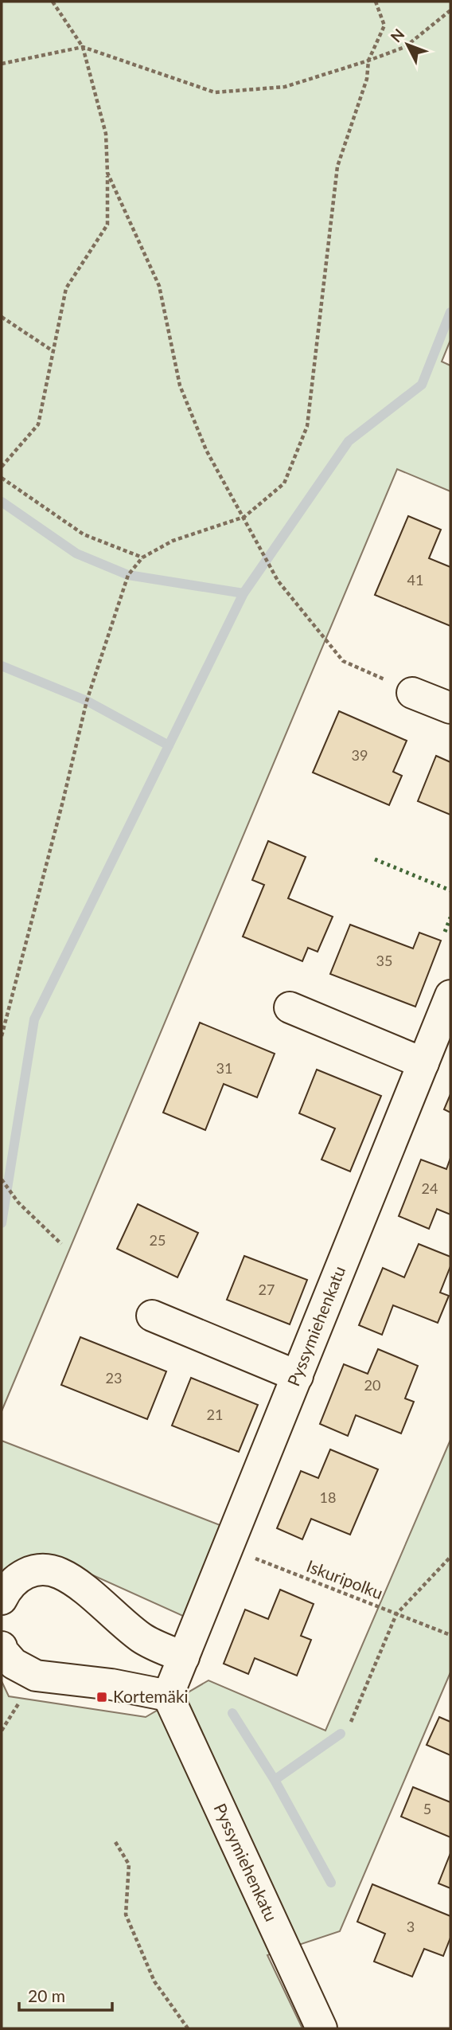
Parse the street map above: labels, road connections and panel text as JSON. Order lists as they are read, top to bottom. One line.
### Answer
{"streets":{"street":["Pyssymiehenkatu"],"path":["Iskuripolku"]},"crossings":[["Pyssymiehenkatu","Iskuripolku"]],"places":{"transit":["Kortemäki"]},"house_numbers":["41","39","35","31","24","25","27","23","20","21","18","5","3"],"scale_bar":"20 m","north":"top left"}
